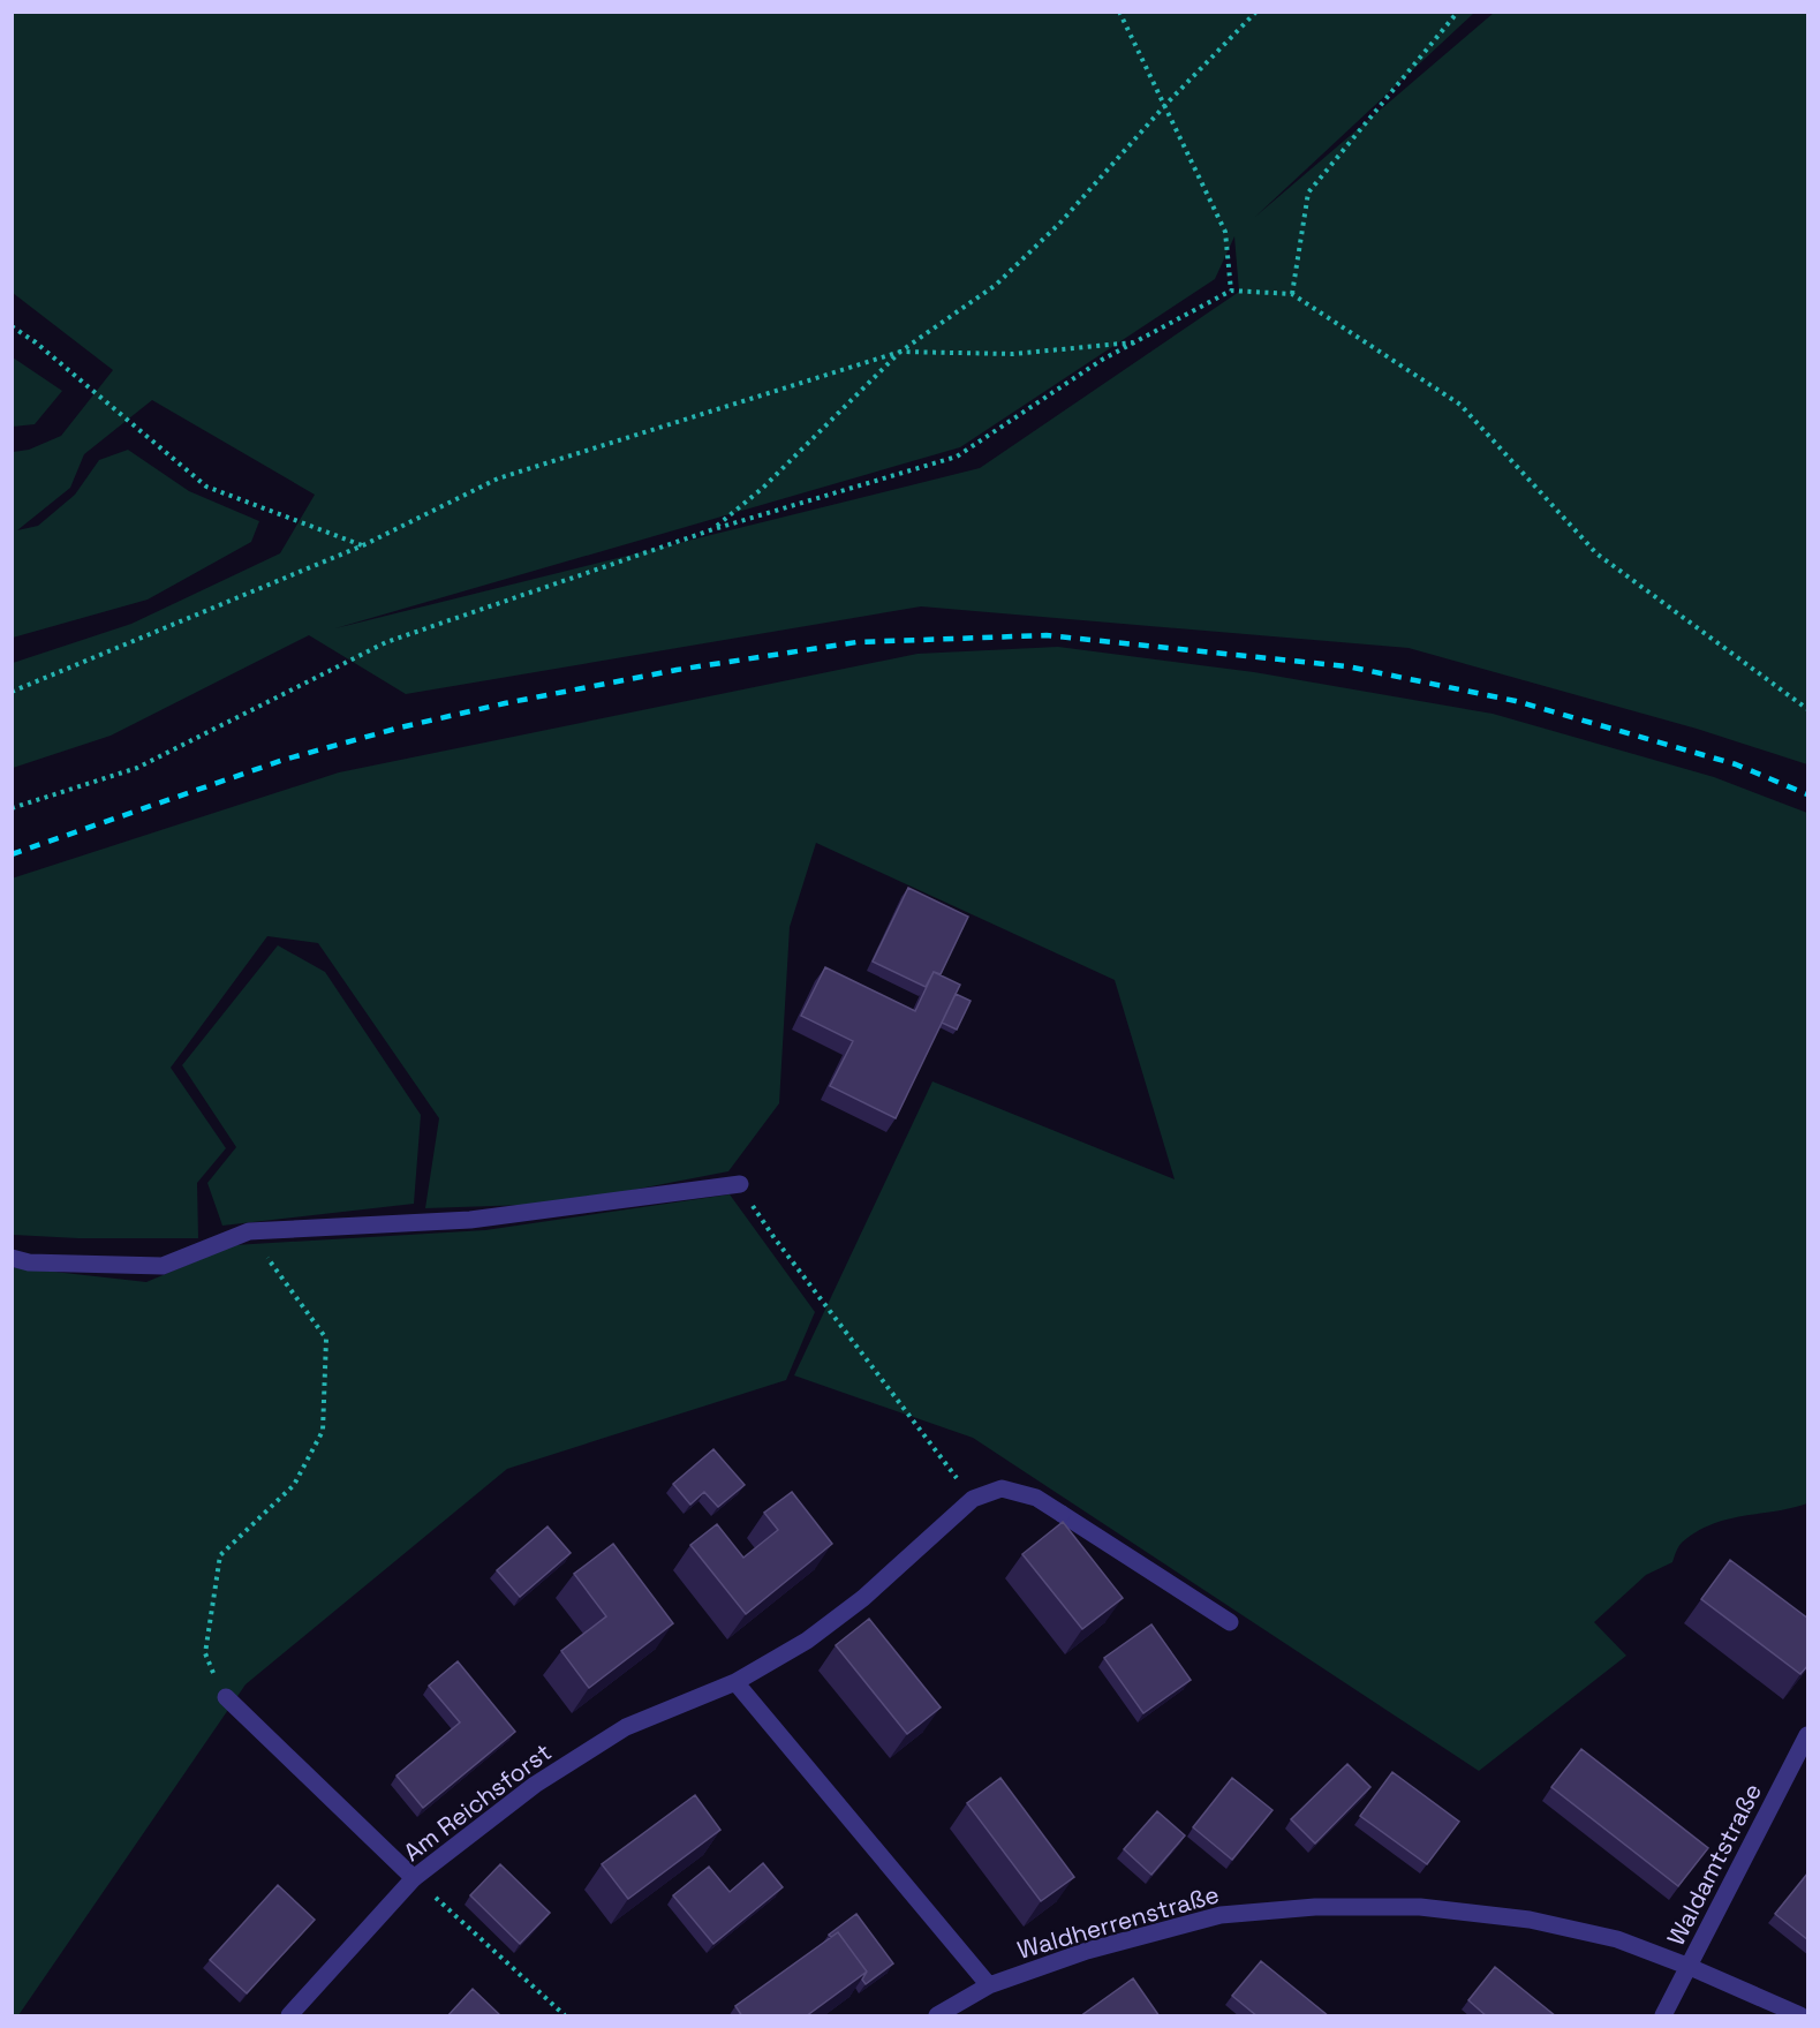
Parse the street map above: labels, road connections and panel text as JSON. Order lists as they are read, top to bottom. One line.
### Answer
{"streets":{"street":["Am Reichsforst","Waldamtstraße","Waldherrenstraße"]},"crossings":[["Waldamtstraße","Waldherrenstraße"]]}
